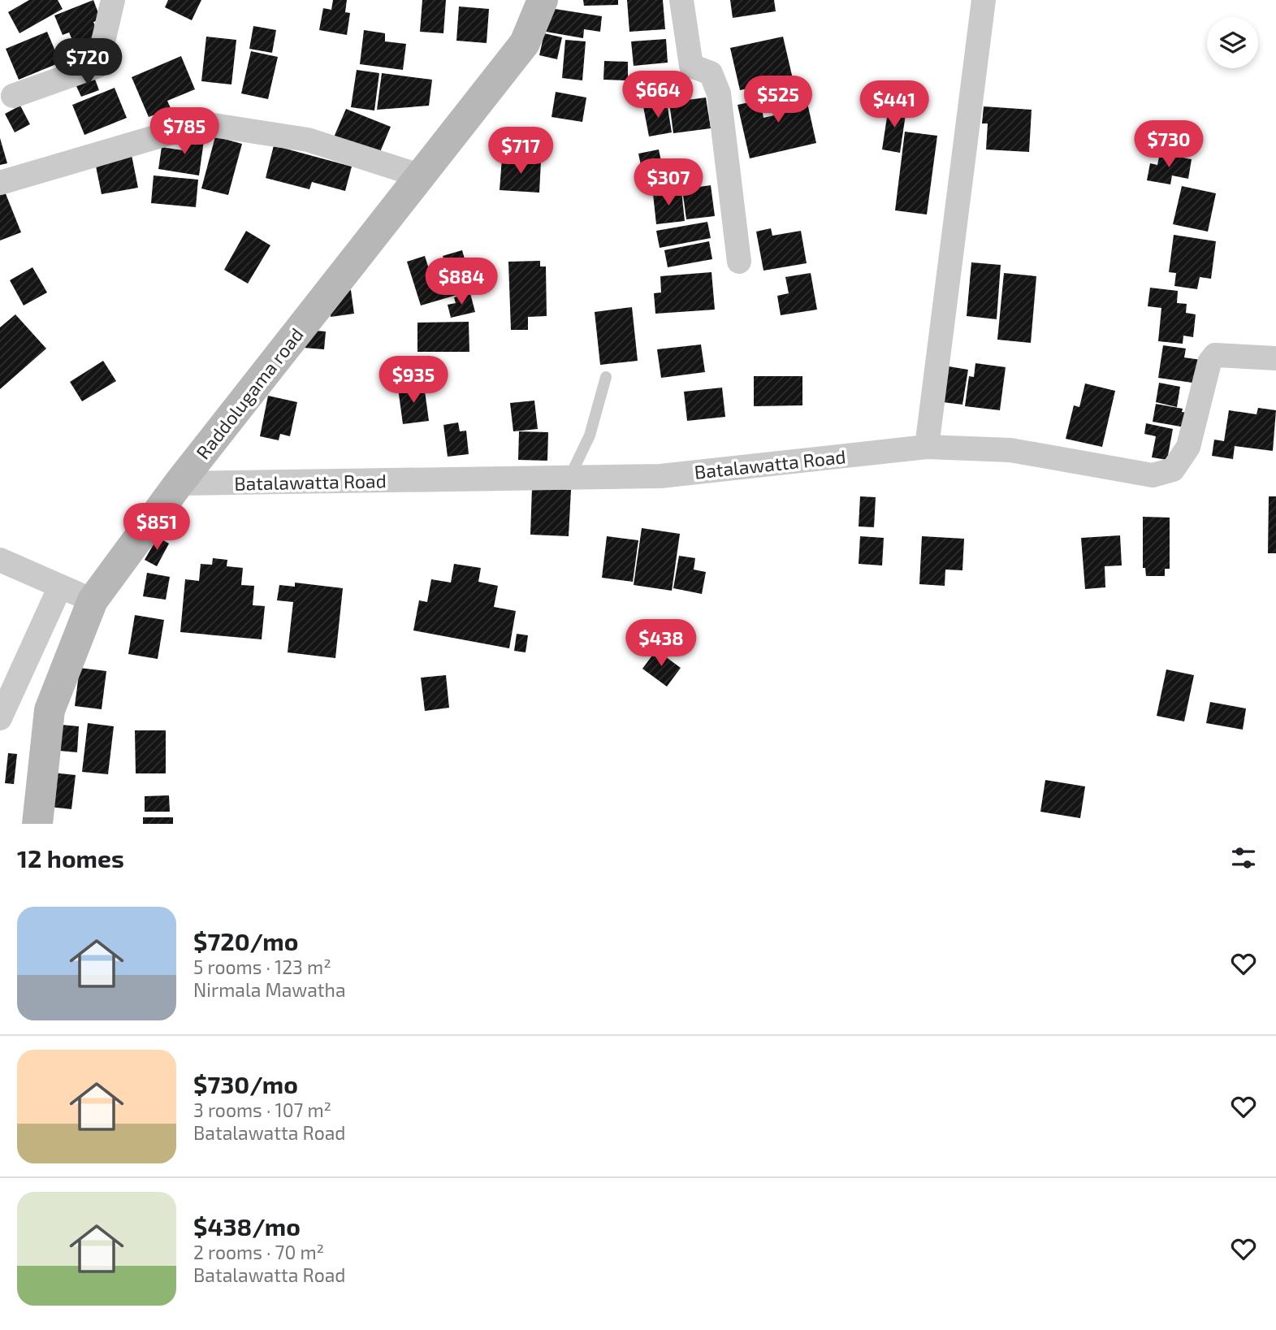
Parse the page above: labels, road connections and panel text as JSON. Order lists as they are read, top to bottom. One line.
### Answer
{"streets":{"street":["Raddolugama road","Batalawatta Road"]},"crossings":[["Raddolugama road","Batalawatta Road"]],"page":{"price":["$720","$664","$525","$441","$785","$730","$717","$307","$884","$935","$851","$438"],"heading":"12 homes","list":[{"name":"$720/mo","note":"5 rooms · 123 m² · Nirmala Mawatha"},{"name":"$730/mo","note":"3 rooms · 107 m² · Batalawatta Road"},{"name":"$438/mo","note":"2 rooms · 70 m² · Batalawatta Road"}]}}
